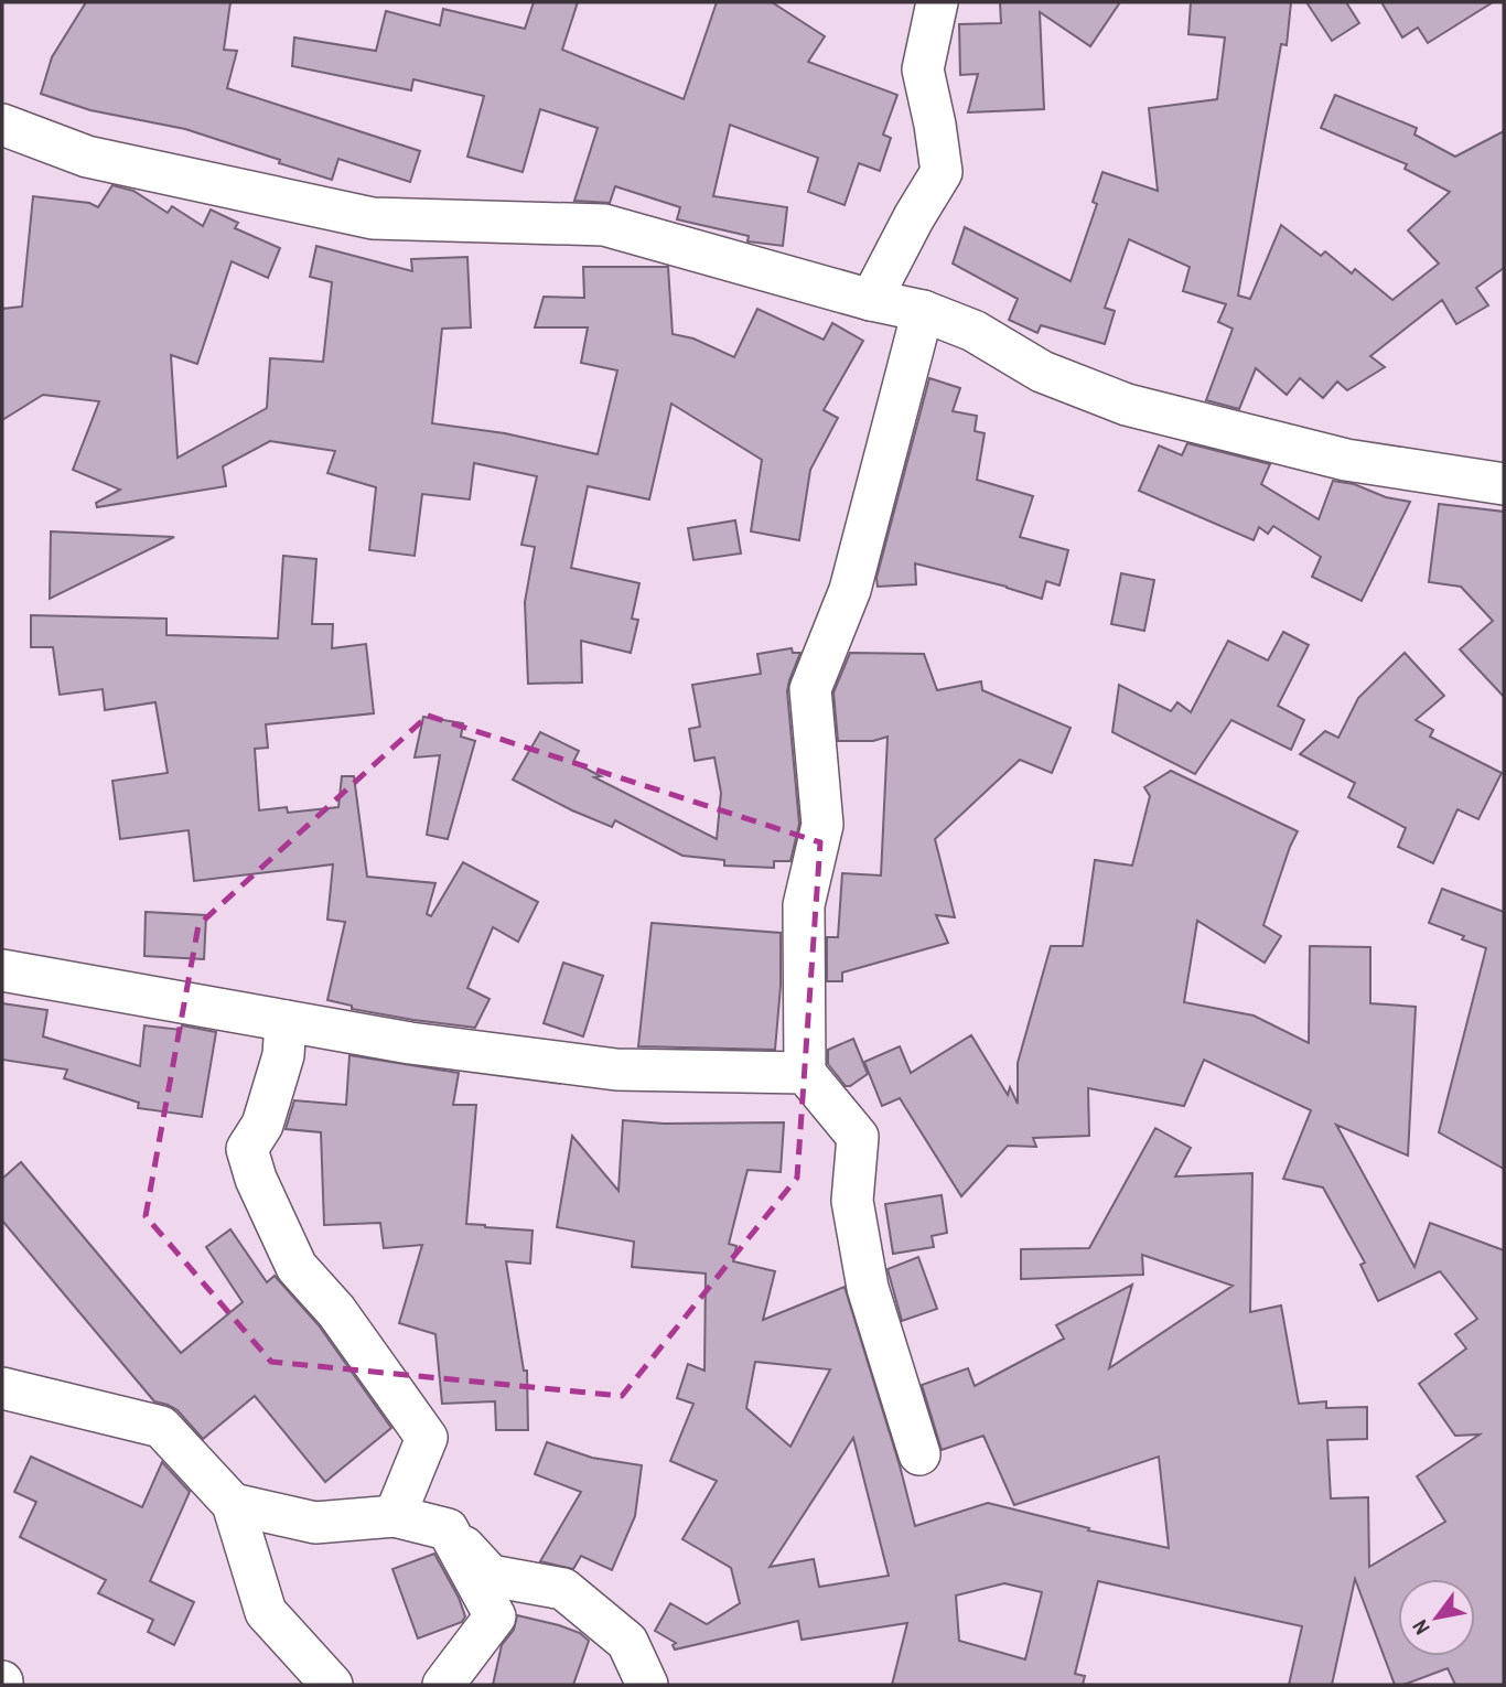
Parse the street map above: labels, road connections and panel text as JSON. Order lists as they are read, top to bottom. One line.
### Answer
{"north":"bottom left"}
